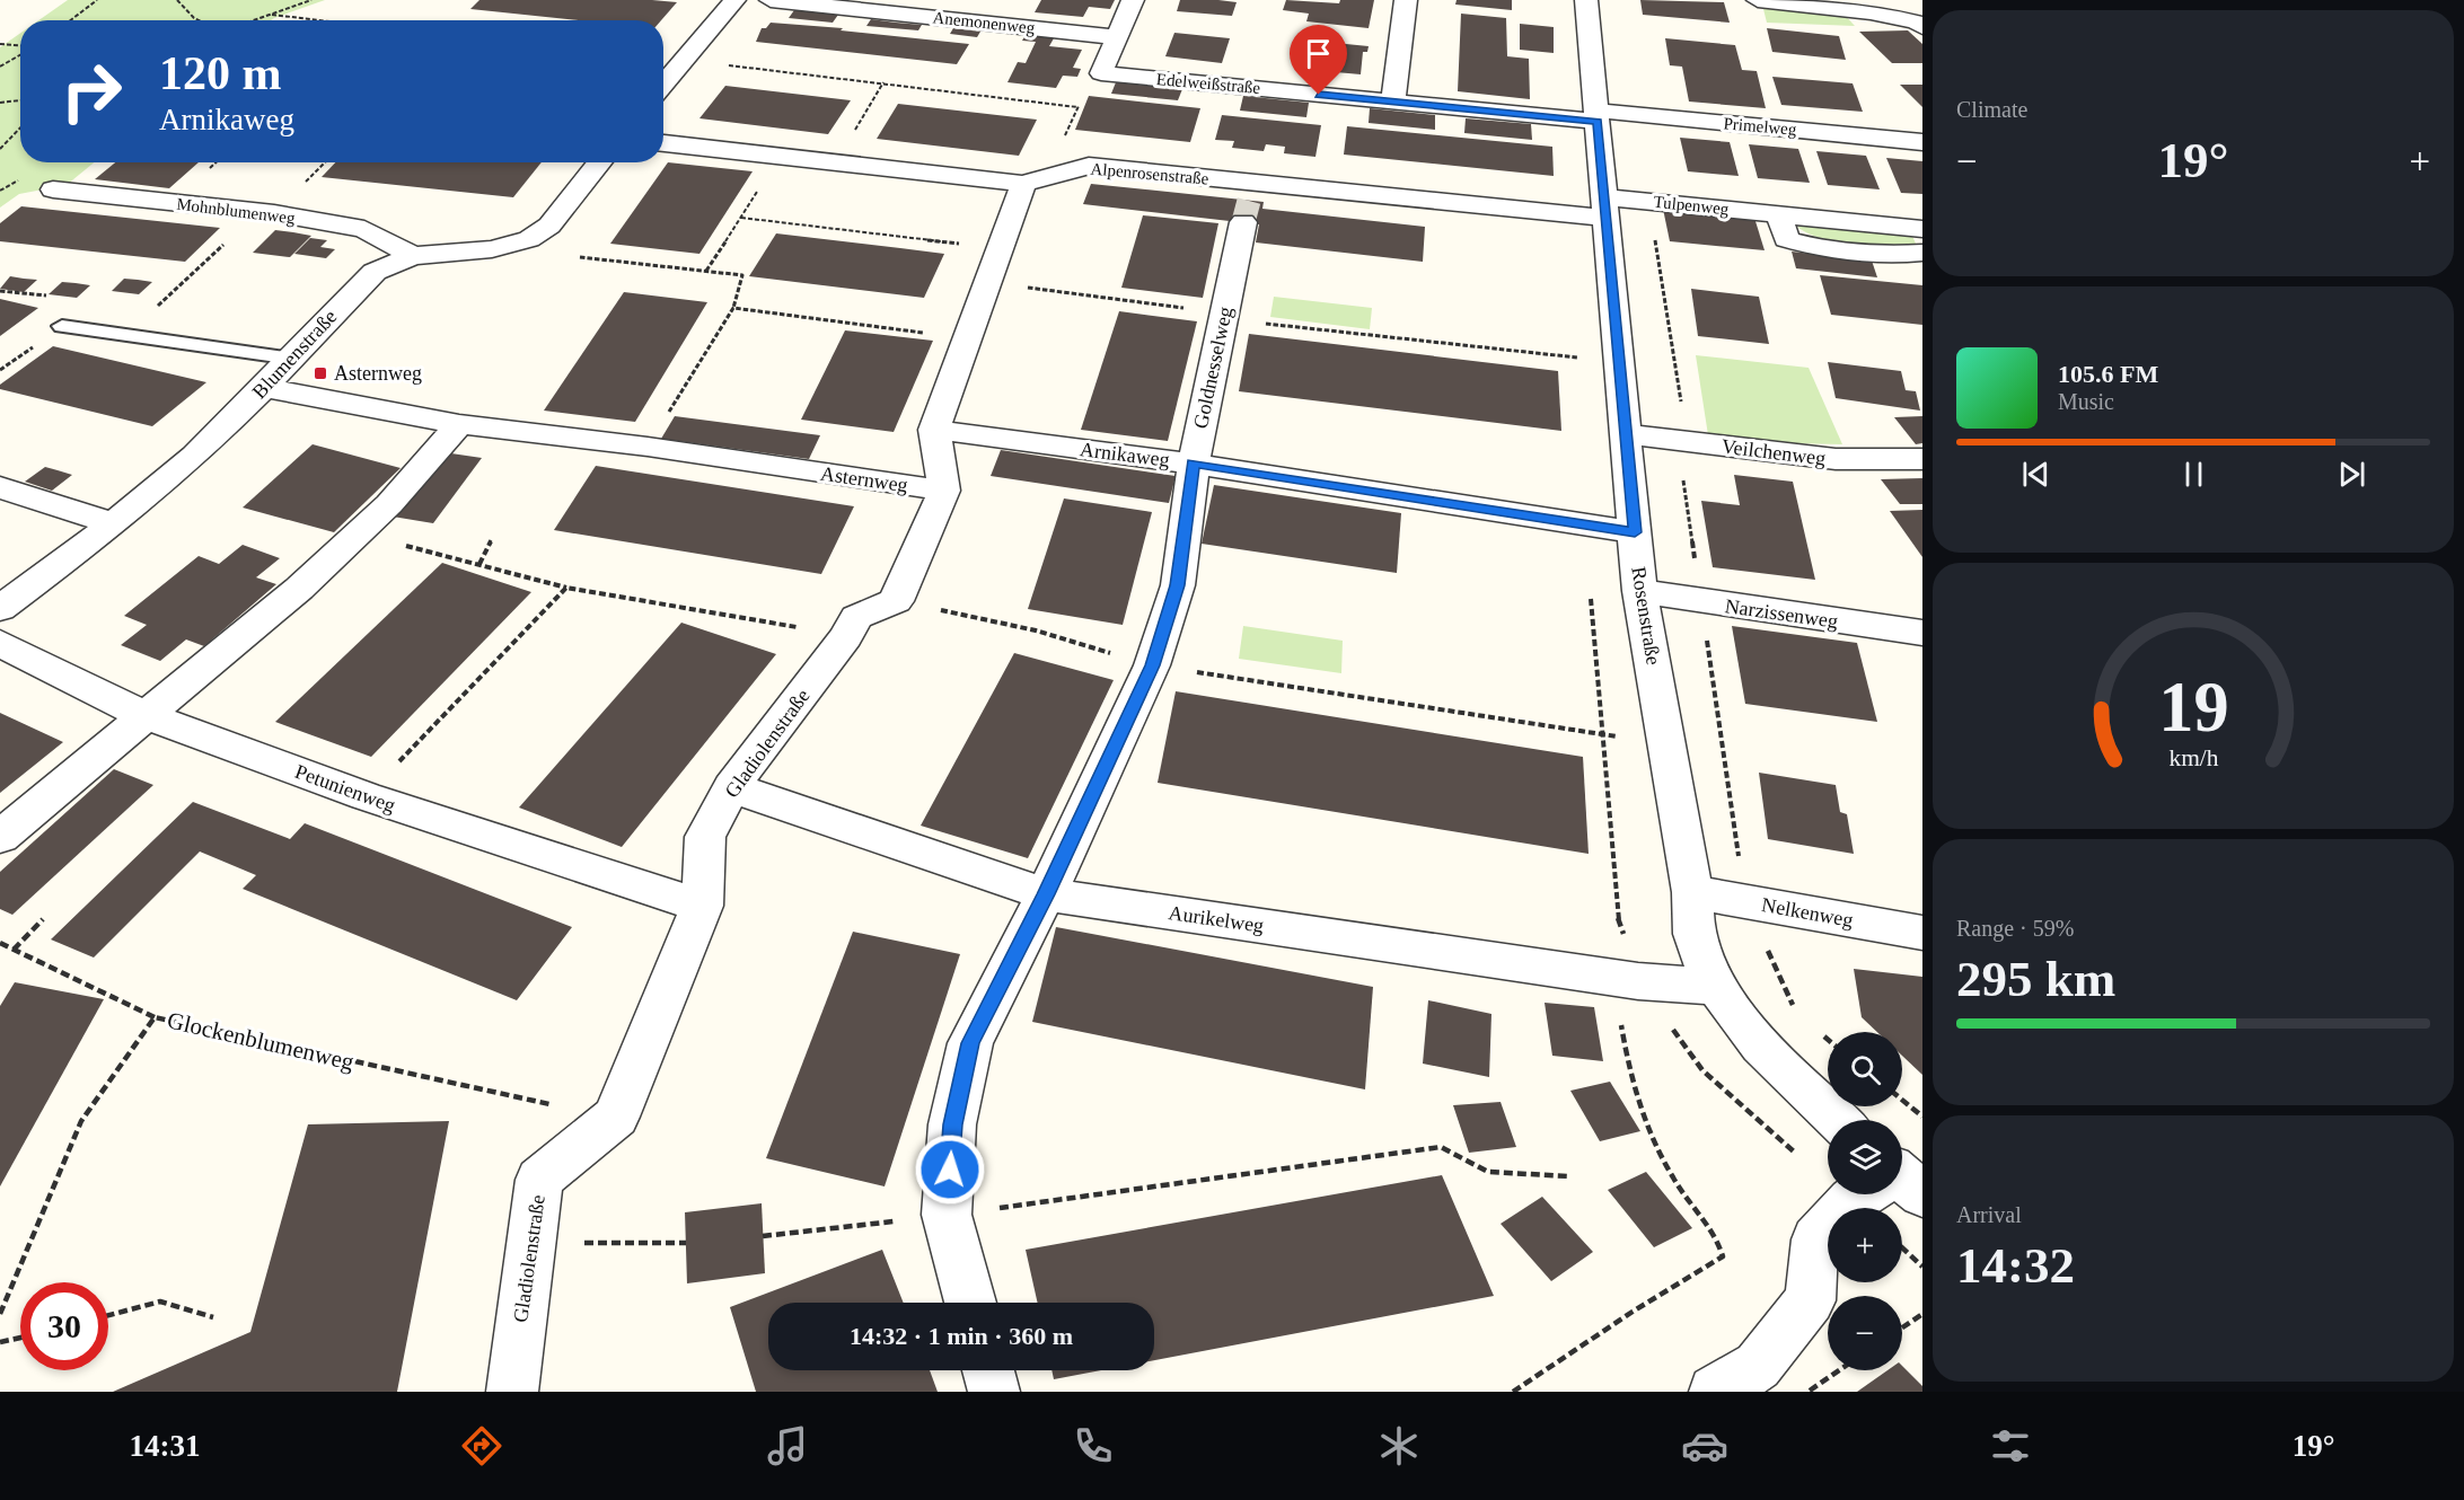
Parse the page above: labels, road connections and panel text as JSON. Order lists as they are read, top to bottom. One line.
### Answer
{"streets":{"street":["Anemonenweg","Edelweißstraße","Primelweg","Alpenrosenstraße","Tulpenweg","Mohnblumenweg","Blumenstraße","Goldnesselweg","Veilchenweg","Arnikaweg","Asternweg","Narzissenweg","Rosenstraße","Gladiolenstraße","Petunienweg","Nelkenweg","Aurikelweg"],"path":["Glockenblumenweg"]},"crossings":[["Edelweißstraße","Primelweg"],["Edelweißstraße","Rosenstraße"],["Primelweg","Rosenstraße"],["Alpenrosenstraße","Tulpenweg"],["Alpenrosenstraße","Goldnesselweg"],["Alpenrosenstraße","Rosenstraße"],["Tulpenweg","Rosenstraße"],["Mohnblumenweg","Blumenstraße"],["Blumenstraße","Asternweg"],["Goldnesselweg","Arnikaweg"],["Goldnesselweg","Aurikelweg"],["Veilchenweg","Rosenstraße"],["Arnikaweg","Rosenstraße"],["Narzissenweg","Rosenstraße"],["Rosenstraße","Nelkenweg"],["Rosenstraße","Aurikelweg"],["Gladiolenstraße","Petunienweg"],["Gladiolenstraße","Aurikelweg"],["Gladiolenstraße","Glockenblumenweg"]],"places":{"transit":["Asternweg"]},"page":{"tile":["Climate",["Range · 59%","295 km"],["Arrival","14:32"]],"turn":["120 m","Arnikaweg"],"heat":["−","19°","+"],"song":["105.6 FM","Music"],"map_buttons":["+","−"],"limit":"30","trip":"14:32 · 1 min · 360 m","tabs":["14:31","19°"],"gauge":["19","km/h"]}}
